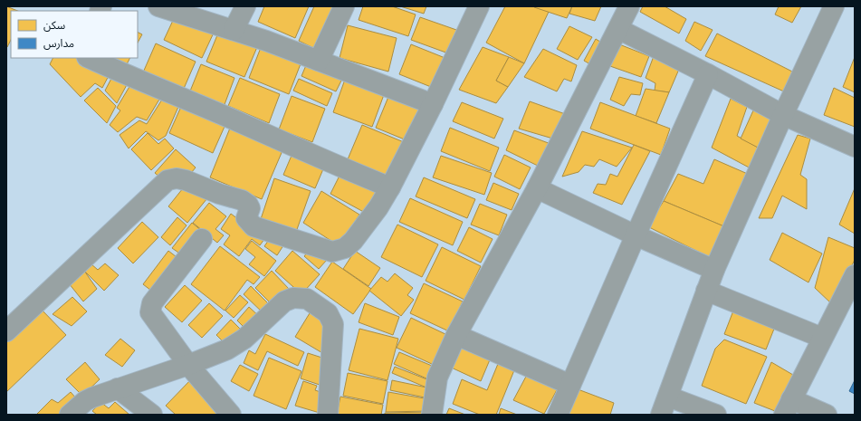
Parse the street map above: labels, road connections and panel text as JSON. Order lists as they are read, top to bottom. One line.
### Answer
{"legend":["سكن","مدارس"]}
